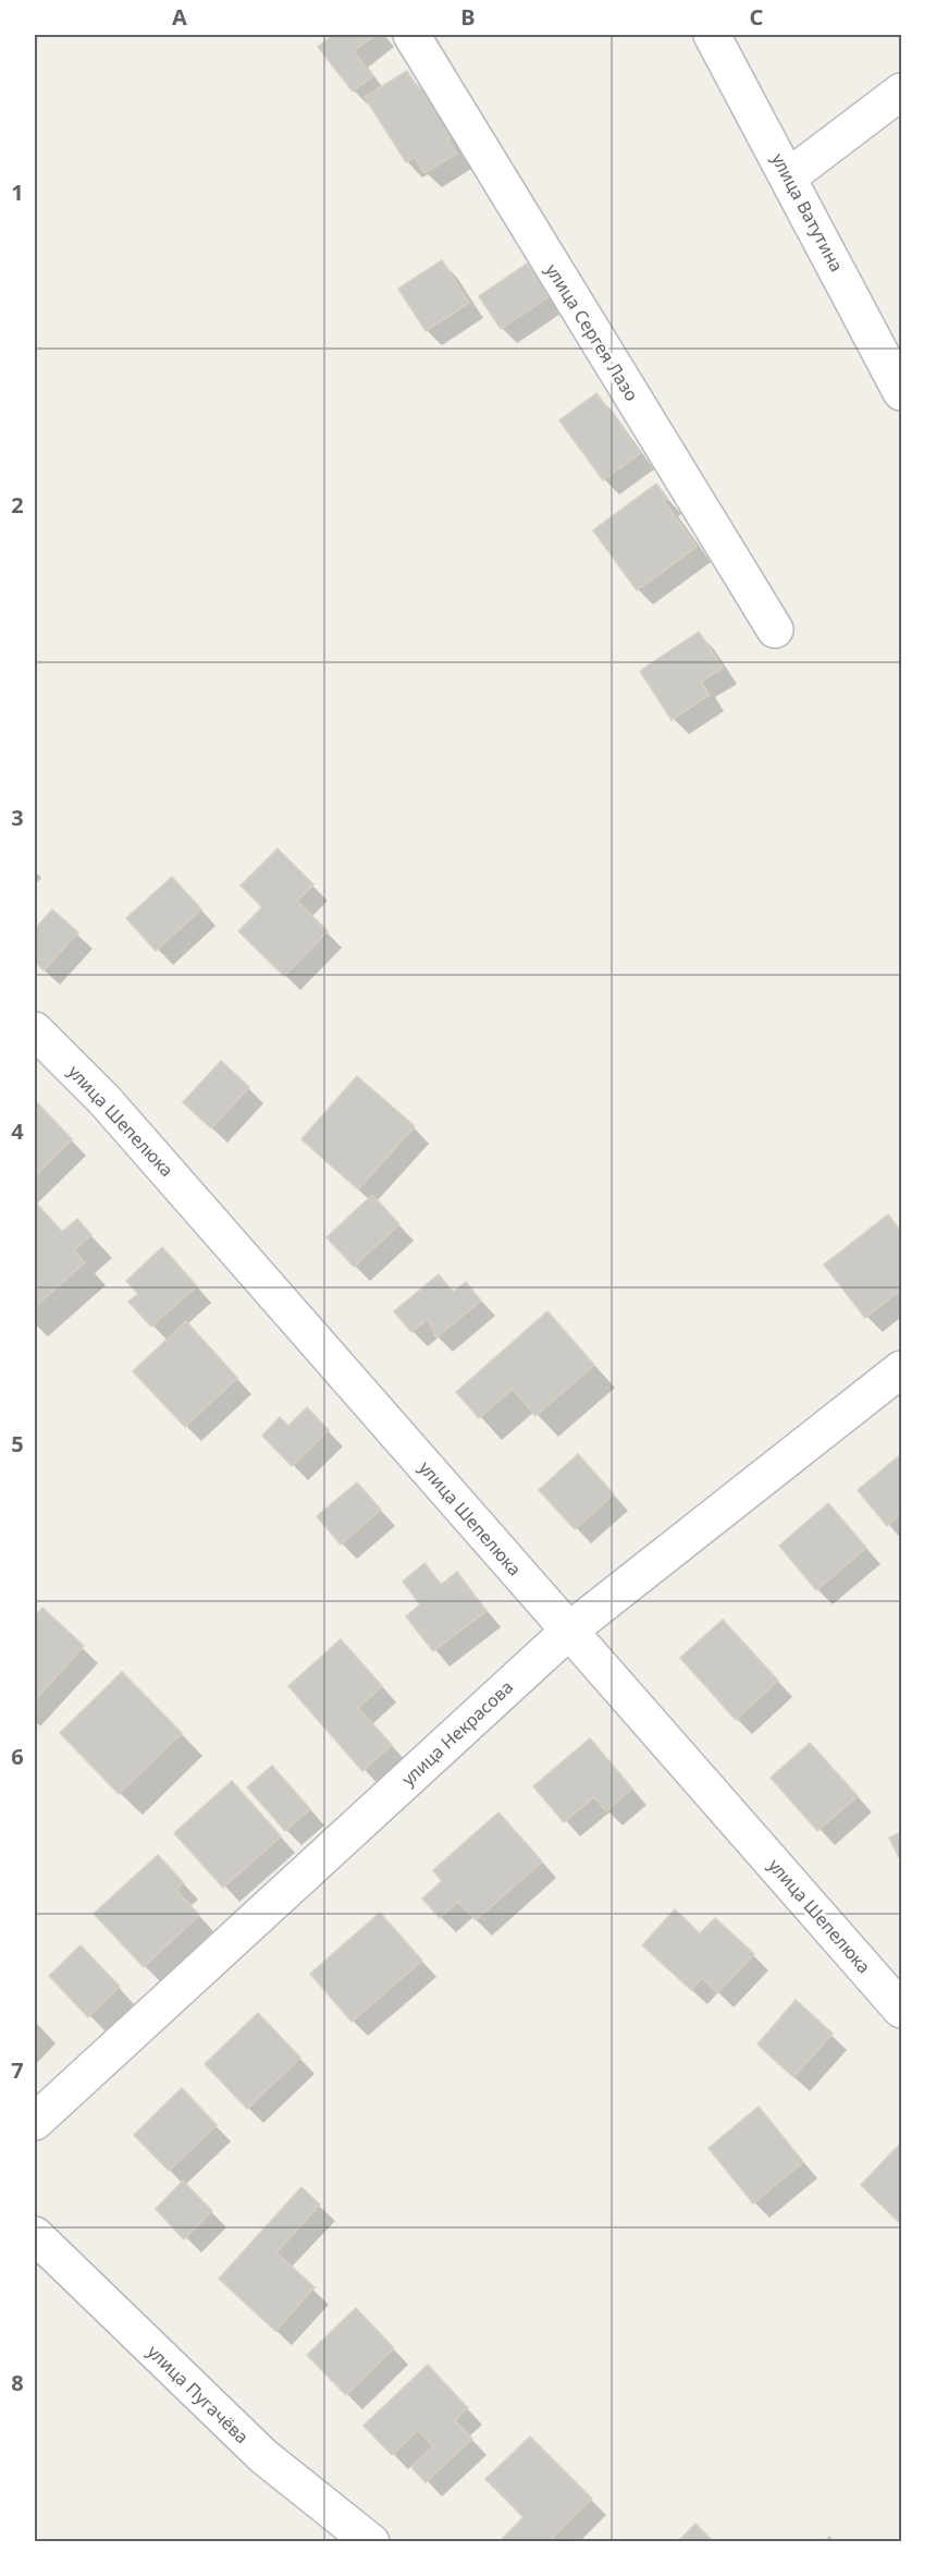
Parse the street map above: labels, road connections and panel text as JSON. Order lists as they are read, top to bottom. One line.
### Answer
{"streets":{"street":["улица Ватутина","улица Сергея Лазо","улица Шепелюка","улица Некрасова","улица Пугачёва"]},"crossings":[["улица Шепелюка","улица Некрасова"]],"grid":{"columns":["A","B","C"],"rows":["1","2","3","4","5","6","7","8"]}}
